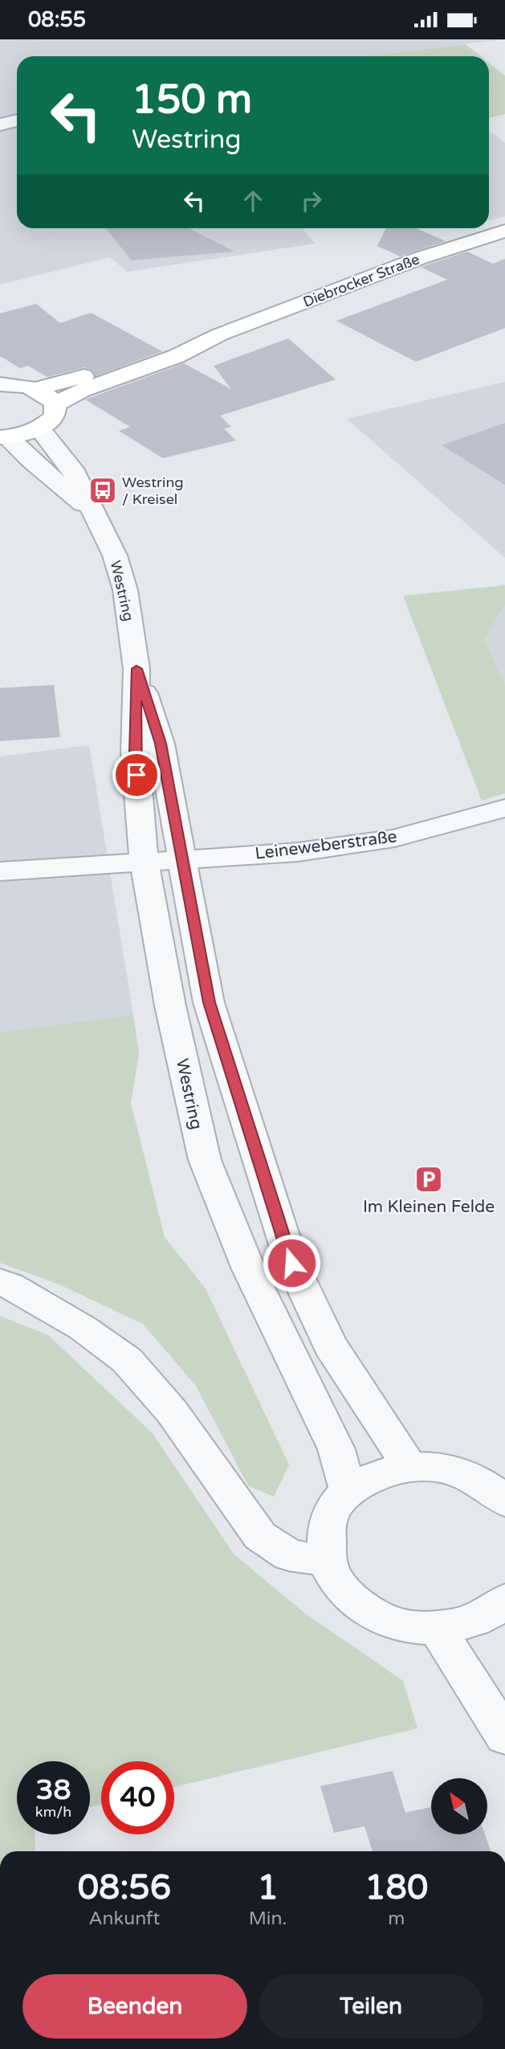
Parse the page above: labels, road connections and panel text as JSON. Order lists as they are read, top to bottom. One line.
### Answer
{"streets":{"main road":["Diebrocker Straße"],"street":["Westring","Leineweberstraße"]},"crossings":[["Westring","Leineweberstraße"]],"places":{"bus stop":["Westring / Kreisel"],"parking":["Im Kleinen Felde"]},"north":"top left","page":{"status":"08:55","turn":["150 m","Westring"],"speed":"38 km/h","limit":"40","eta":["08:56","Ankunft","1","Min.","180","m"],"buttons":["Beenden","Teilen"]}}
